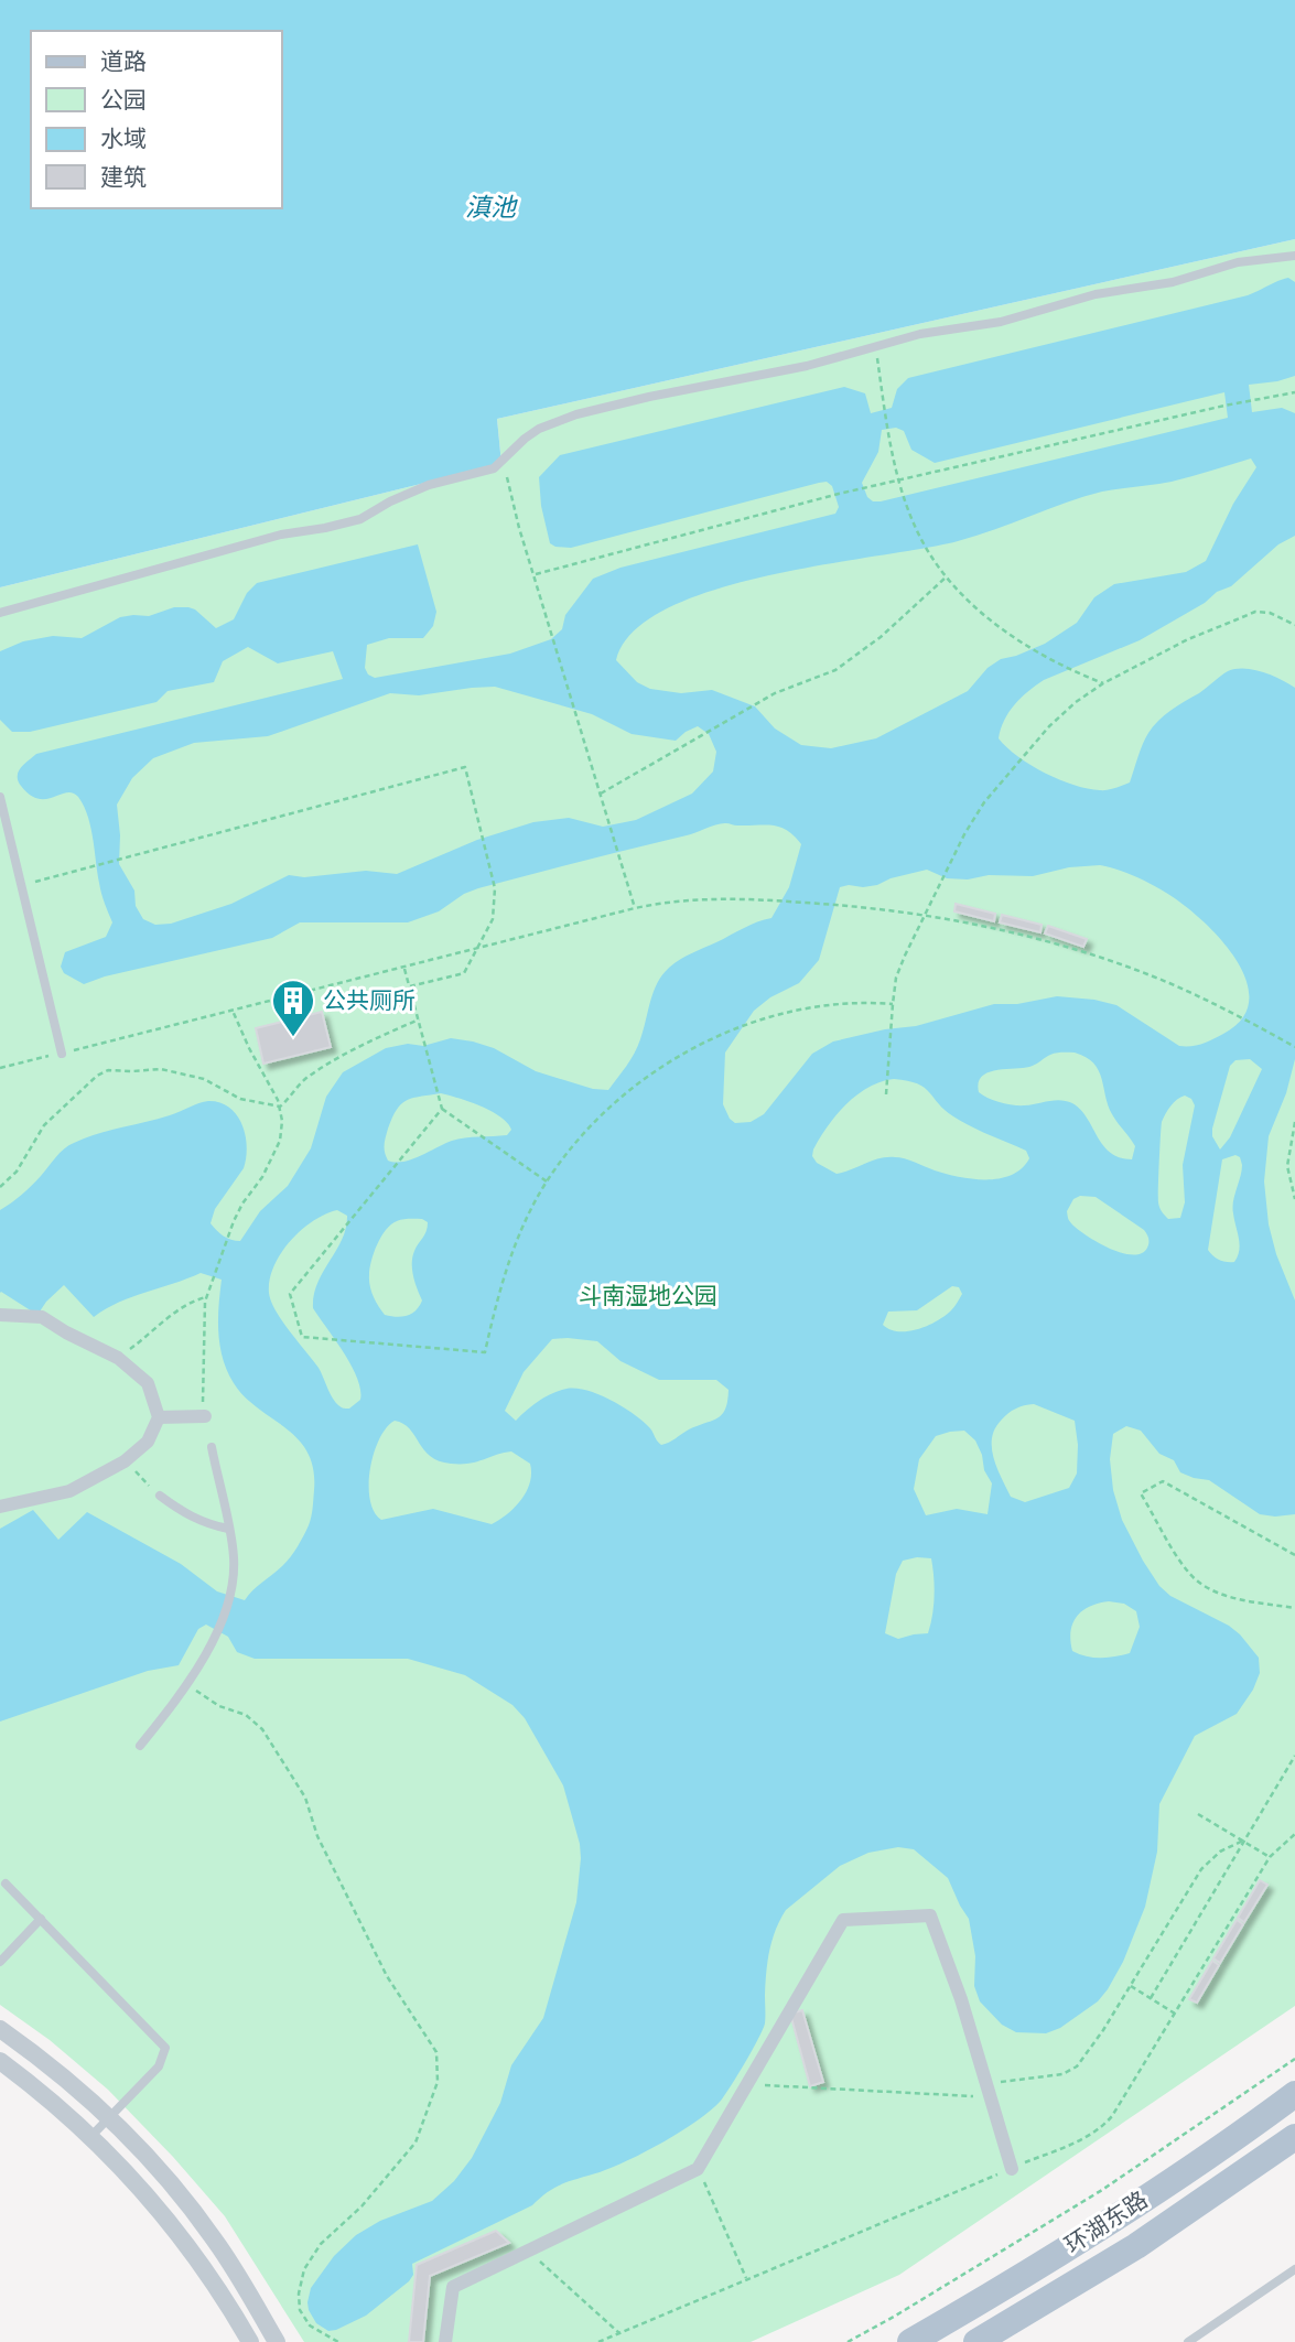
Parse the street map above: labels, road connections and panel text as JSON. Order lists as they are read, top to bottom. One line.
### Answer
{"streets":{"main road":["环湖东路"]},"water":["滇池"],"parks":["斗南湿地公园"],"places":{"building":["公共厕所"]},"legend":["道路","公园","水域","建筑"]}
